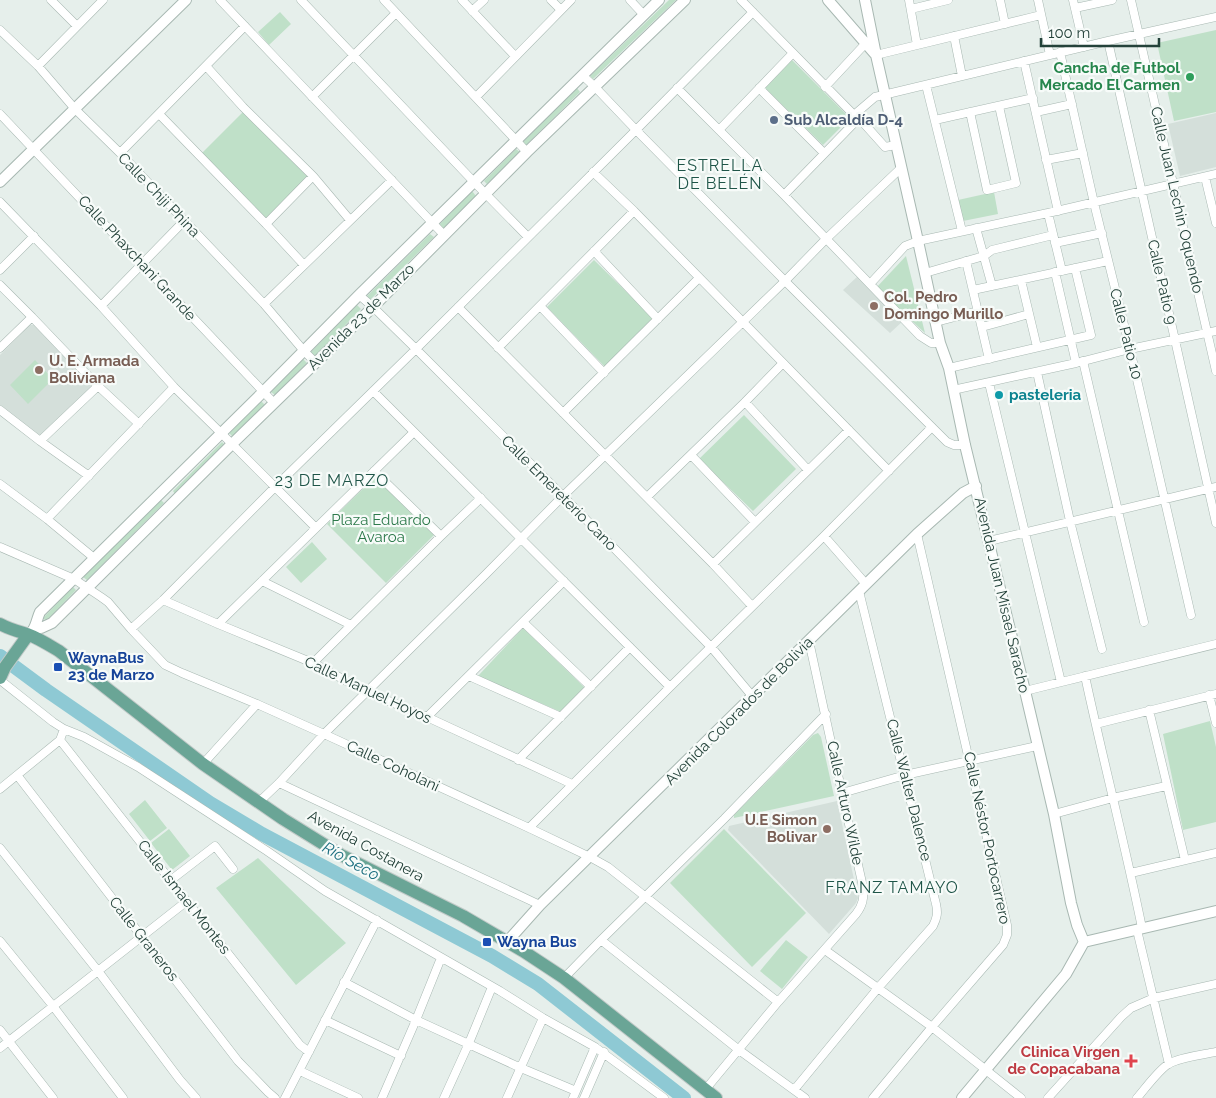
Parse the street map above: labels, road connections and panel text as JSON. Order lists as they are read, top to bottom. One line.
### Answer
{"streets":{"main road":["Avenida Costanera"],"street":["Calle Chiji Phina","Calle Juan Lechin Oquendo","Calle Phaxchani Grande","Calle Patio 9","Avenida 23 de Marzo","Calle Patio 10","Calle Emereterio Cano","Avenida Juan Misael Saracho","Calle Manuel Hoyos","Avenida Colorados de Bolivia","Calle Coholani","Calle Walter Dalence","Calle Arturo Wilde","Calle Néstor Portocarrero","Calle Ismael Montes","Calle Graneros"]},"crossings":[["Calle Chiji Phina","Avenida 23 de Marzo"],["Calle Phaxchani Grande","Avenida 23 de Marzo"],["Avenida 23 de Marzo","Calle Emereterio Cano"],["Avenida 23 de Marzo","Calle Coholani"],["Avenida 23 de Marzo","Avenida Costanera"],["Calle Emereterio Cano","Avenida Colorados de Bolivia"],["Avenida Juan Misael Saracho","Avenida Colorados de Bolivia"],["Avenida Colorados de Bolivia","Calle Coholani"],["Avenida Colorados de Bolivia","Calle Walter Dalence"],["Avenida Colorados de Bolivia","Calle Arturo Wilde"],["Avenida Colorados de Bolivia","Calle Néstor Portocarrero"],["Avenida Colorados de Bolivia","Avenida Costanera"],["Calle Coholani","Calle Arturo Wilde"],["Calle Arturo Wilde","Avenida Costanera"]],"districts":["ESTRELLA DE BELÉN","23 DE MARZO","FRANZ TAMAYO"],"water":["Río Seco"],"parks":["Plaza Eduardo Avaroa"],"places":{"other":["Cancha de Futbol Mercado El Carmen","Sub Alcaldía D-4","Col. Pedro Domingo Murillo","U. E. Armada Boliviana","pasteleria","U.E Simon Bolivar"],"transit":["WaynaBus 23 de Marzo","Wayna Bus"],"health":["Clinica Virgen de Copacabana"]},"scale_bar":"100 m"}
